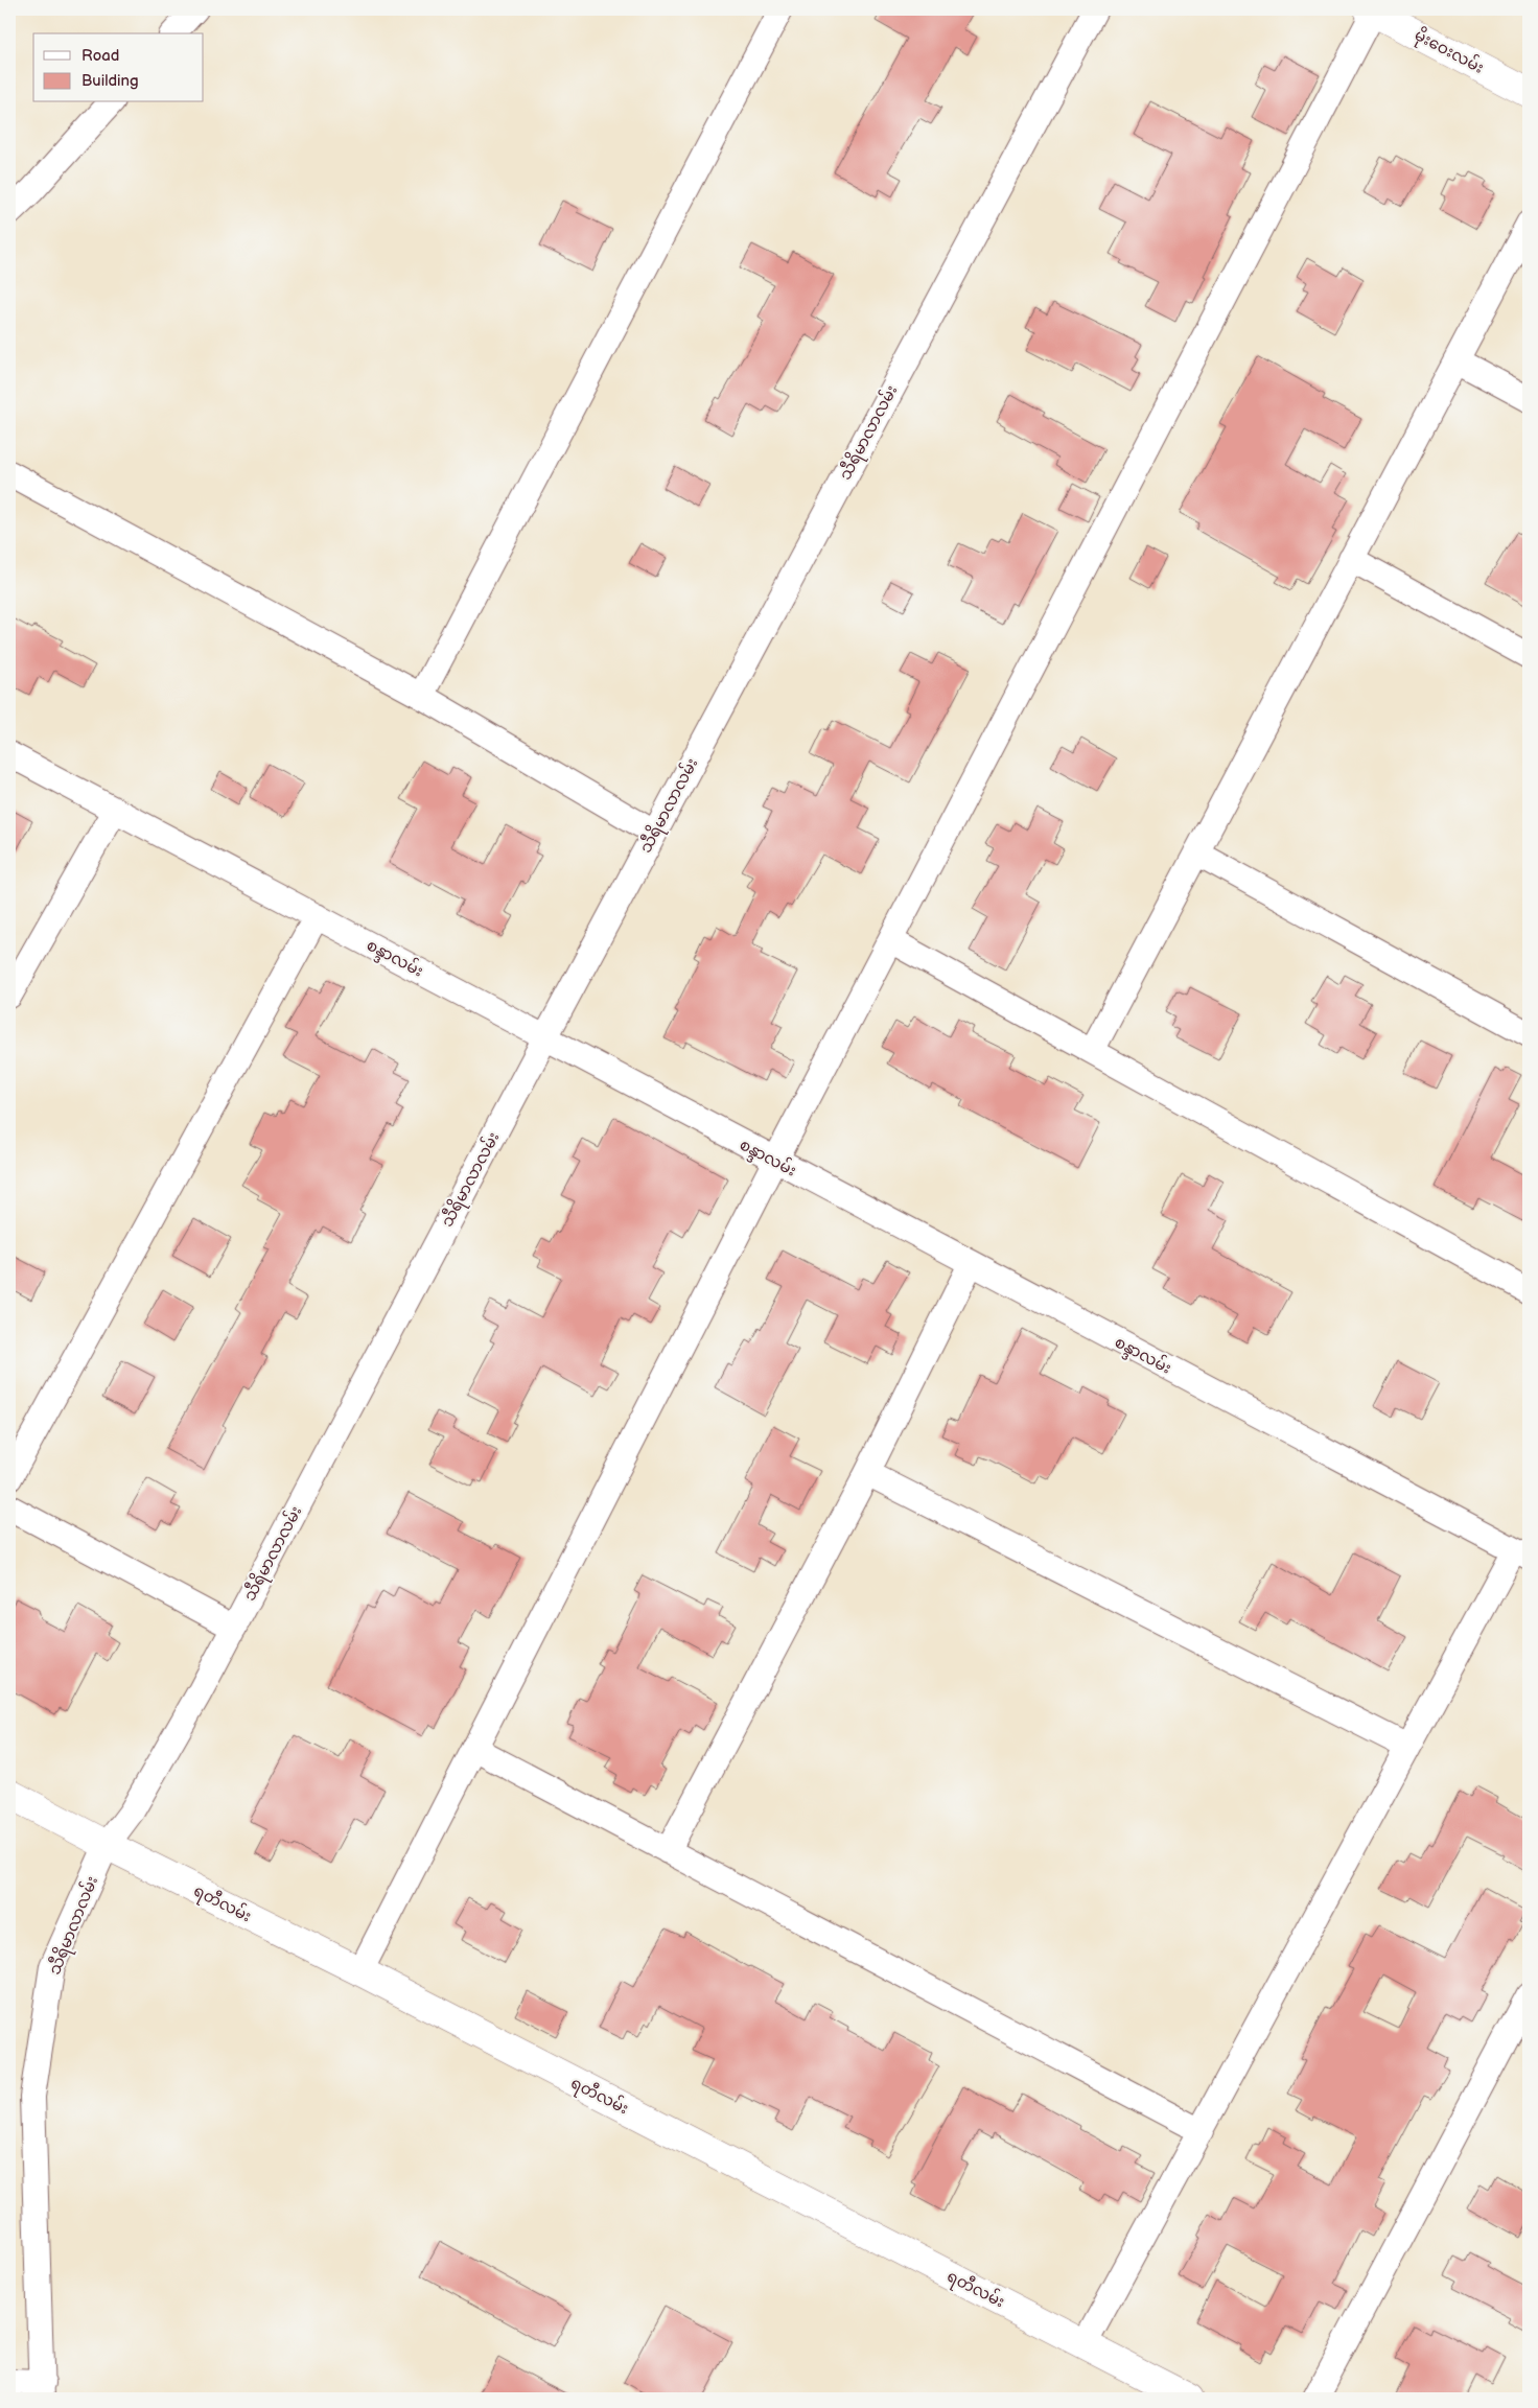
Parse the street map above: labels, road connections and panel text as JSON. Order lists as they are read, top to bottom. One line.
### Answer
{"streets":{"street":["မိုးဝေးလမ်း","သီရိမာလာလမ်း","စန္ဒာလမ်း","ရတီလမ်း"]},"crossings":[["သီရိမာလာလမ်း","စန္ဒာလမ်း"],["သီရိမာလာလမ်း","ရတီလမ်း"]],"legend":["Road","Building"]}
